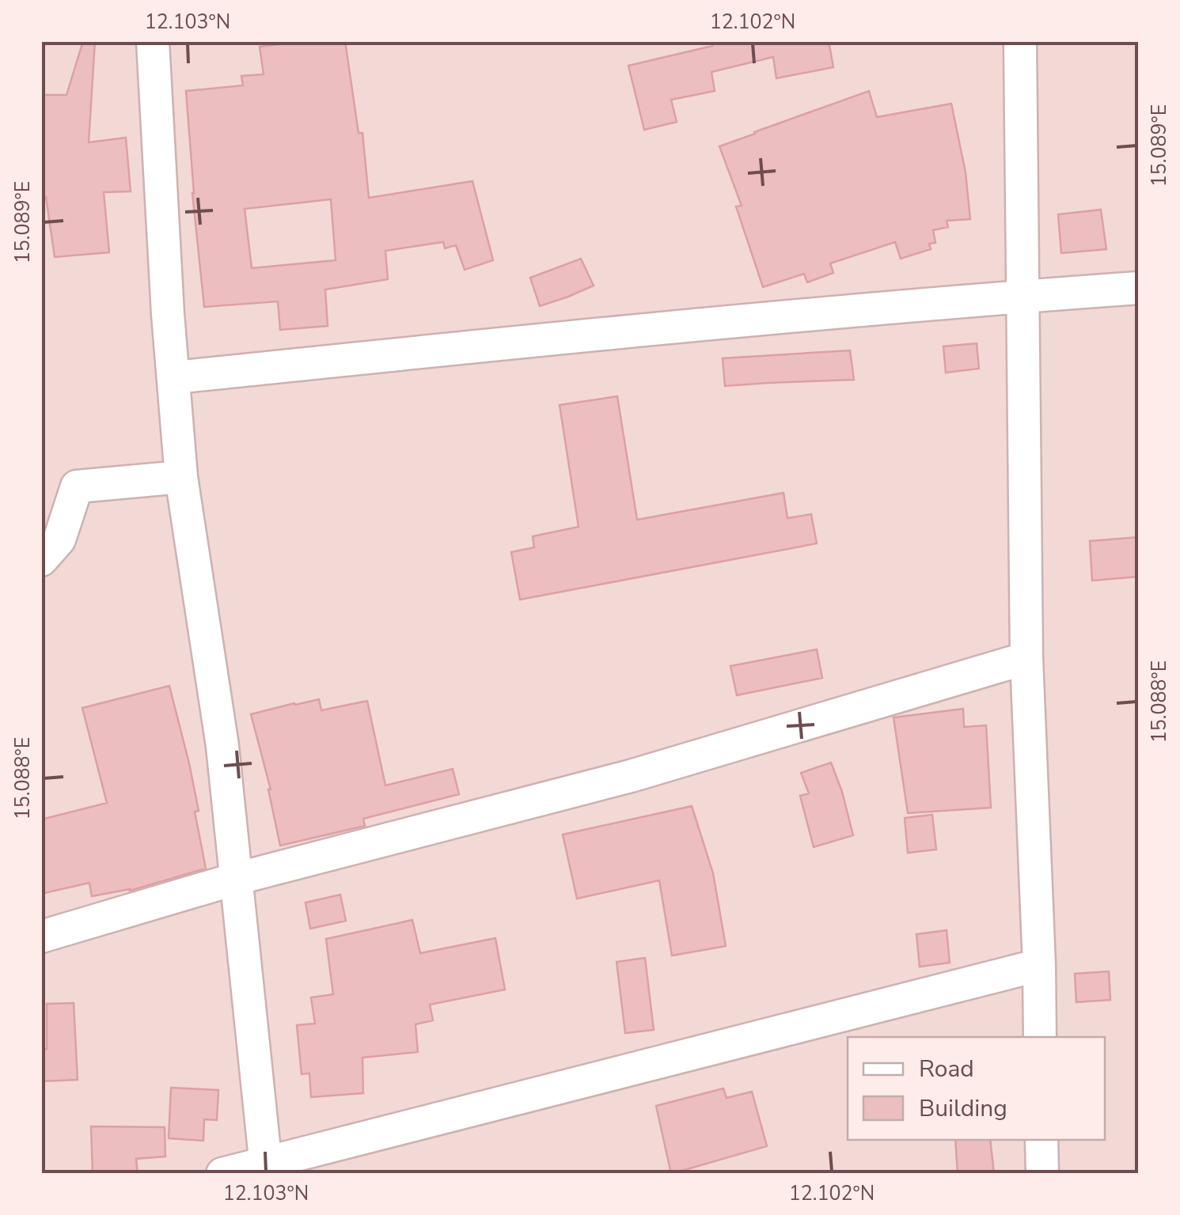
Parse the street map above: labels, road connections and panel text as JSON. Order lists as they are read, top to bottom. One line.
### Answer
{"legend":["Road","Building"],"coordinates":["12.103°N","12.102°N","15.089°E","15.088°E"]}
